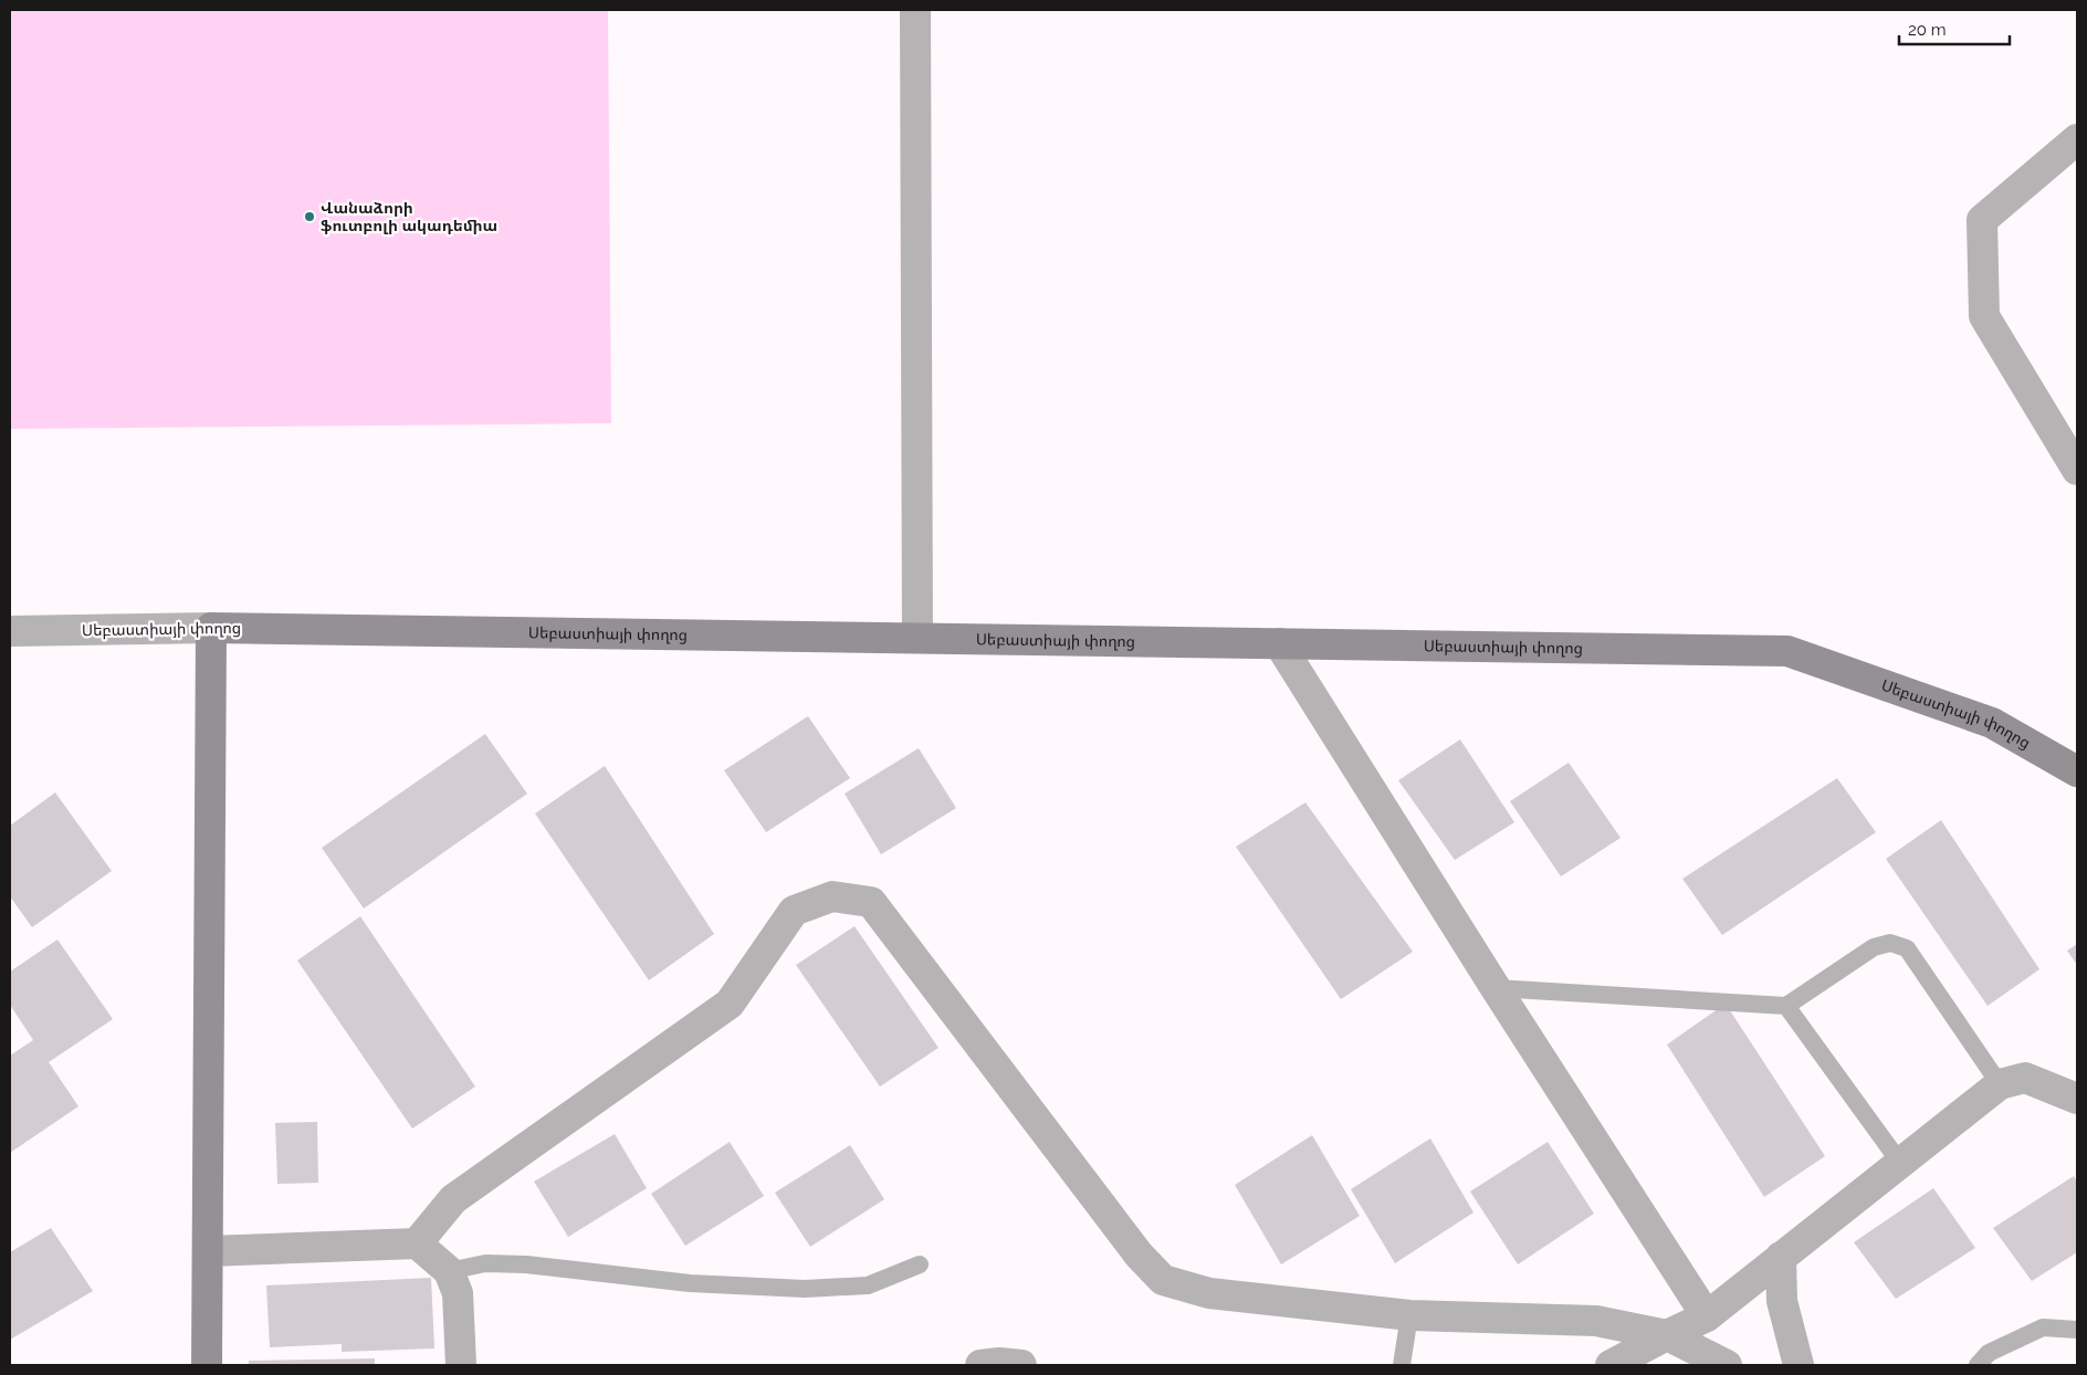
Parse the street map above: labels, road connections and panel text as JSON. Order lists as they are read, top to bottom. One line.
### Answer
{"streets":{"street":["Սեբաստիայի փողոց"]},"places":["Վանաձորի ֆուտբոլի ակադեմիա"],"scale_bar":"20 m"}
